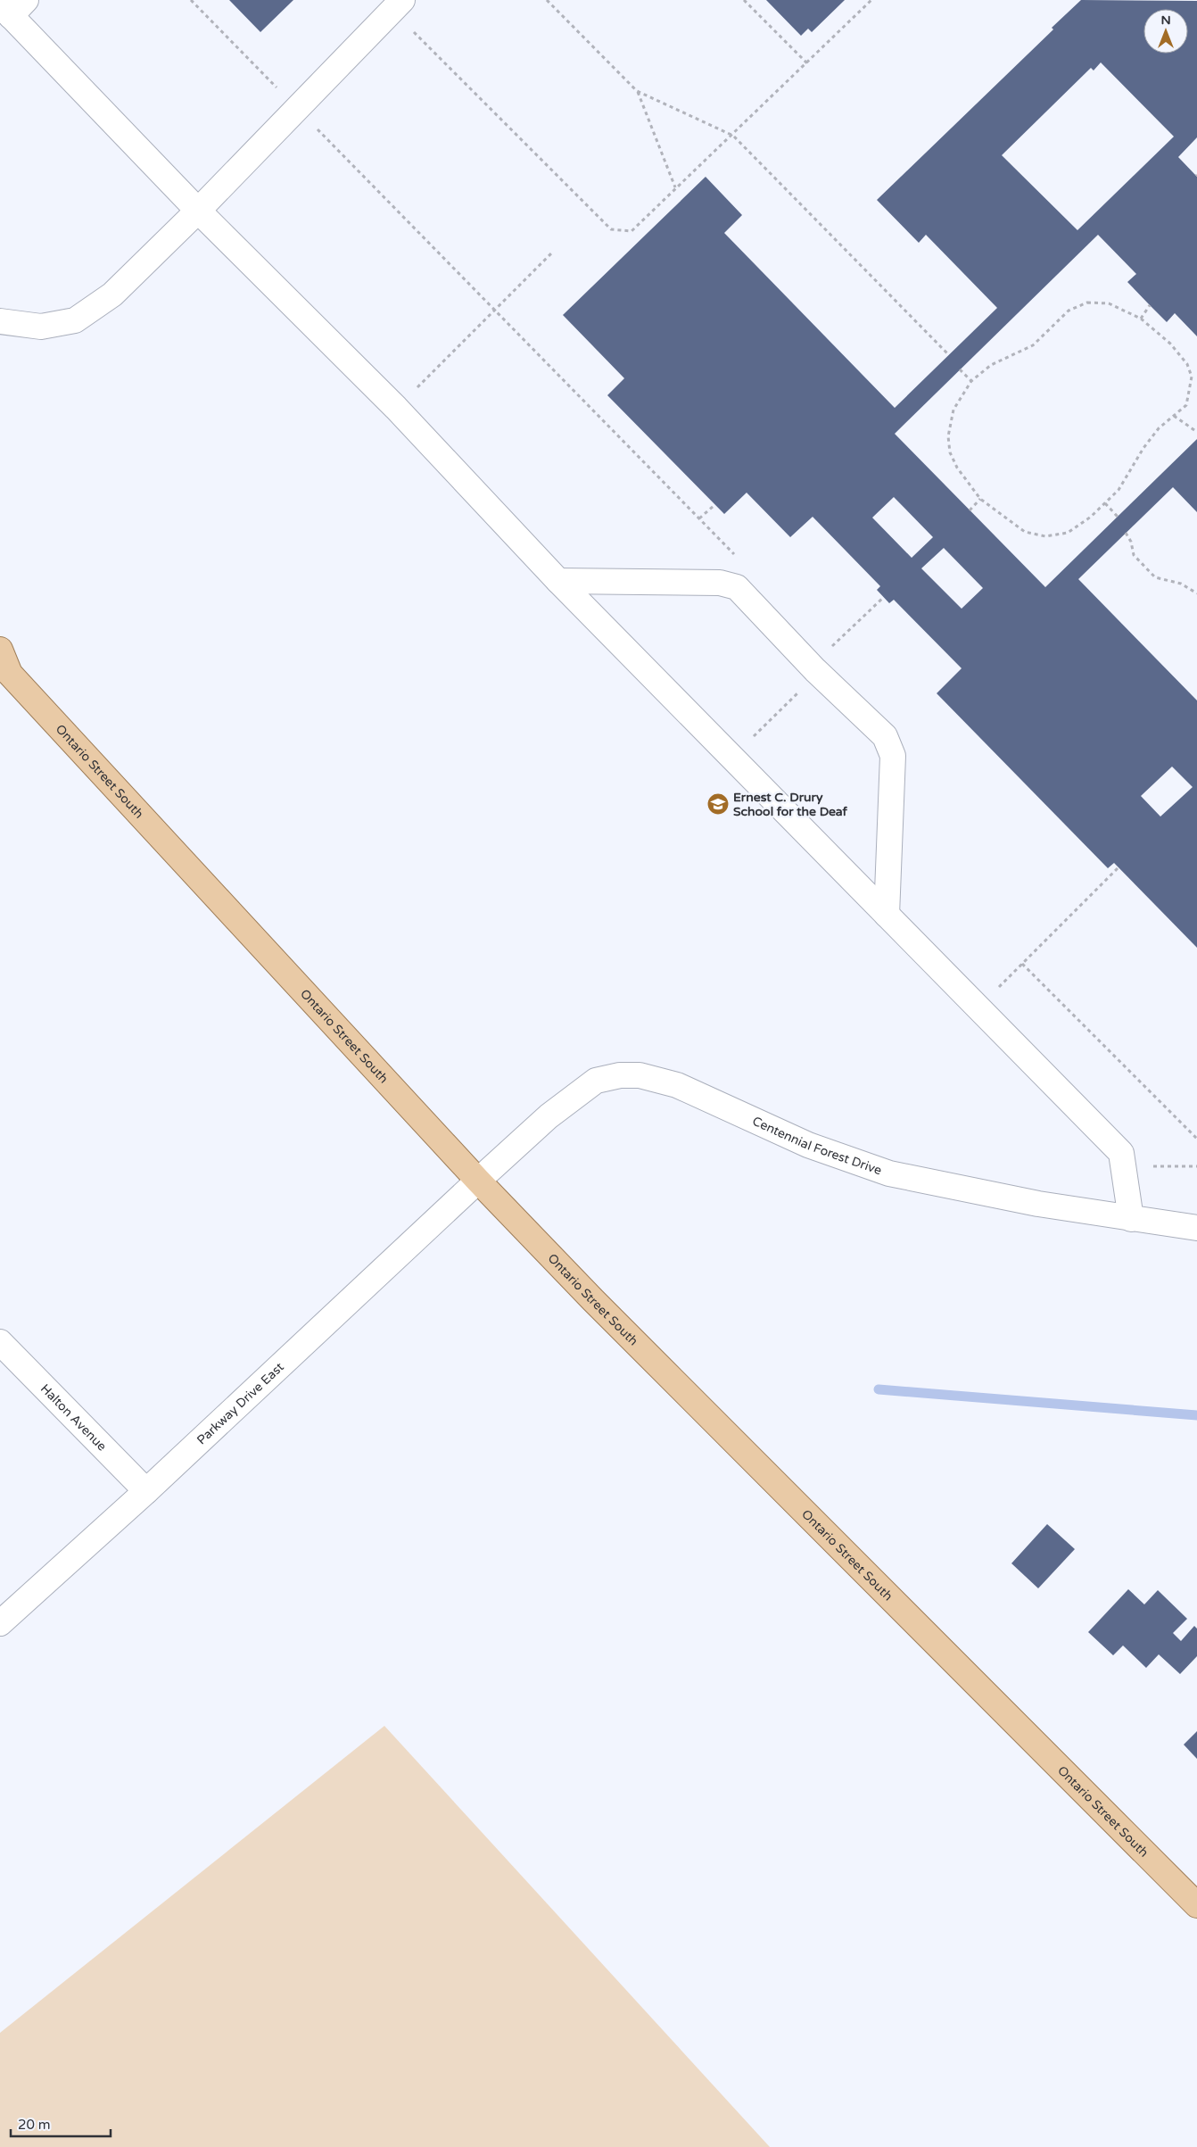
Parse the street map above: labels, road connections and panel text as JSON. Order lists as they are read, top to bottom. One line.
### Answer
{"streets":{"main road":["Ontario Street South"],"street":["Centennial Forest Drive","Parkway Drive East","Halton Avenue"]},"crossings":[["Ontario Street South","Centennial Forest Drive"],["Ontario Street South","Parkway Drive East"],["Centennial Forest Drive","Parkway Drive East"],["Parkway Drive East","Halton Avenue"]],"places":{"school or university":["Ernest C. Drury School for the Deaf"]},"scale_bar":"20 m","north":"top"}
